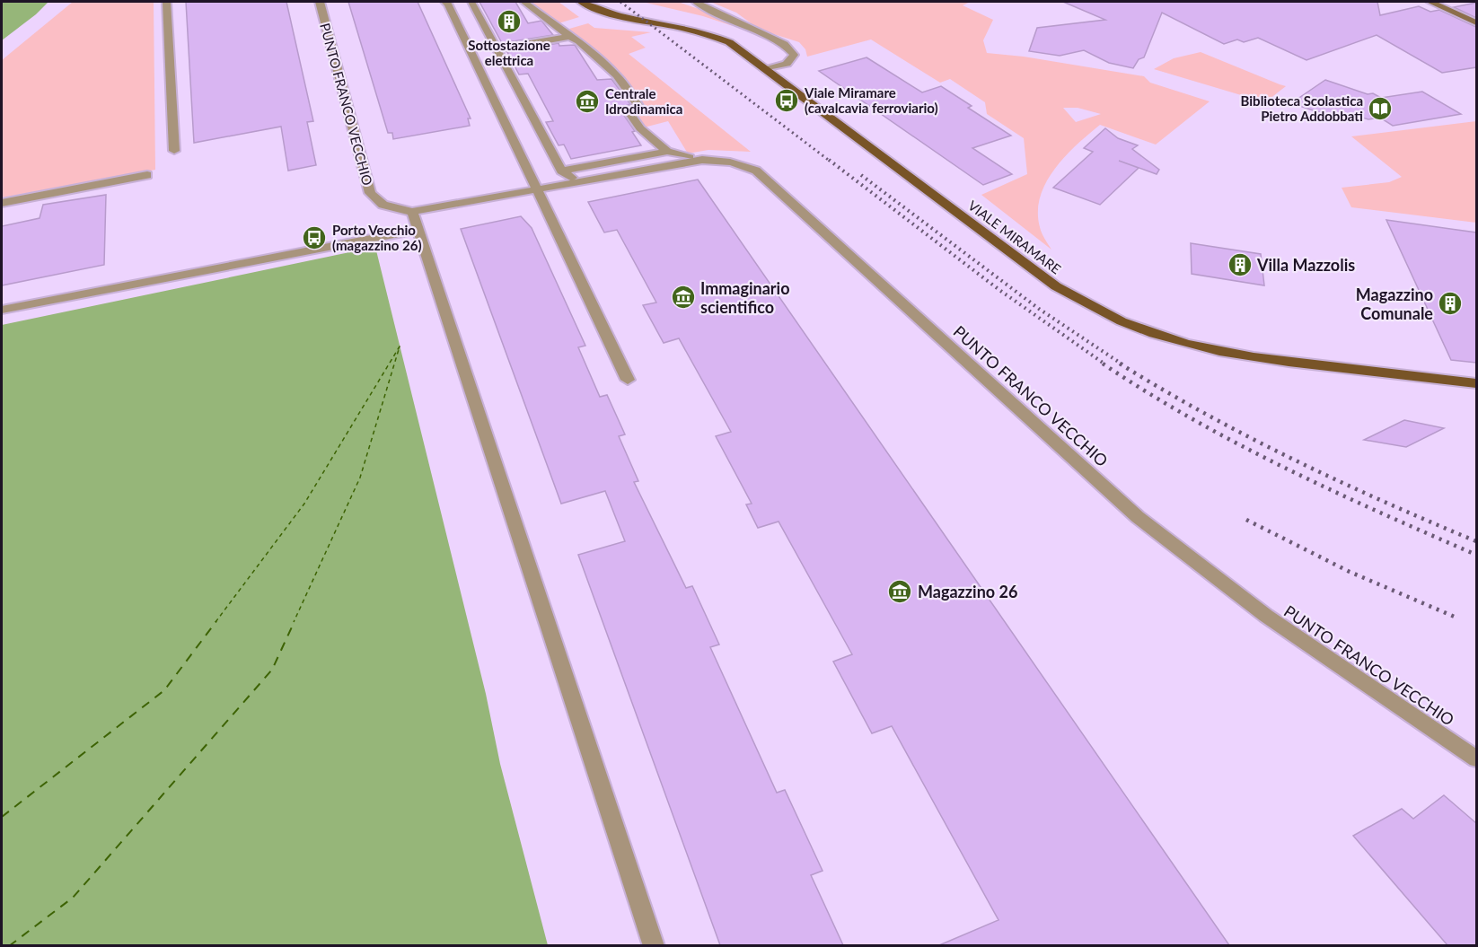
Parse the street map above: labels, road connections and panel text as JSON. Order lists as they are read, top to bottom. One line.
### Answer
{"streets":{"main road":["VIALE MIRAMARE"],"street":["PUNTO FRANCO VECCHIO"]},"places":{"building":["Sottostazione elettrica","Villa Mazzolis","Magazzino Comunale"],"bus stop":["Viale Miramare (cavalcavia ferroviario)","Porto Vecchio (magazzino 26)"],"museum":["Centrale Idrodinamica","Immaginario scientifico","Magazzino 26"],"library":["Biblioteca Scolastica Pietro Addobbati"]}}
